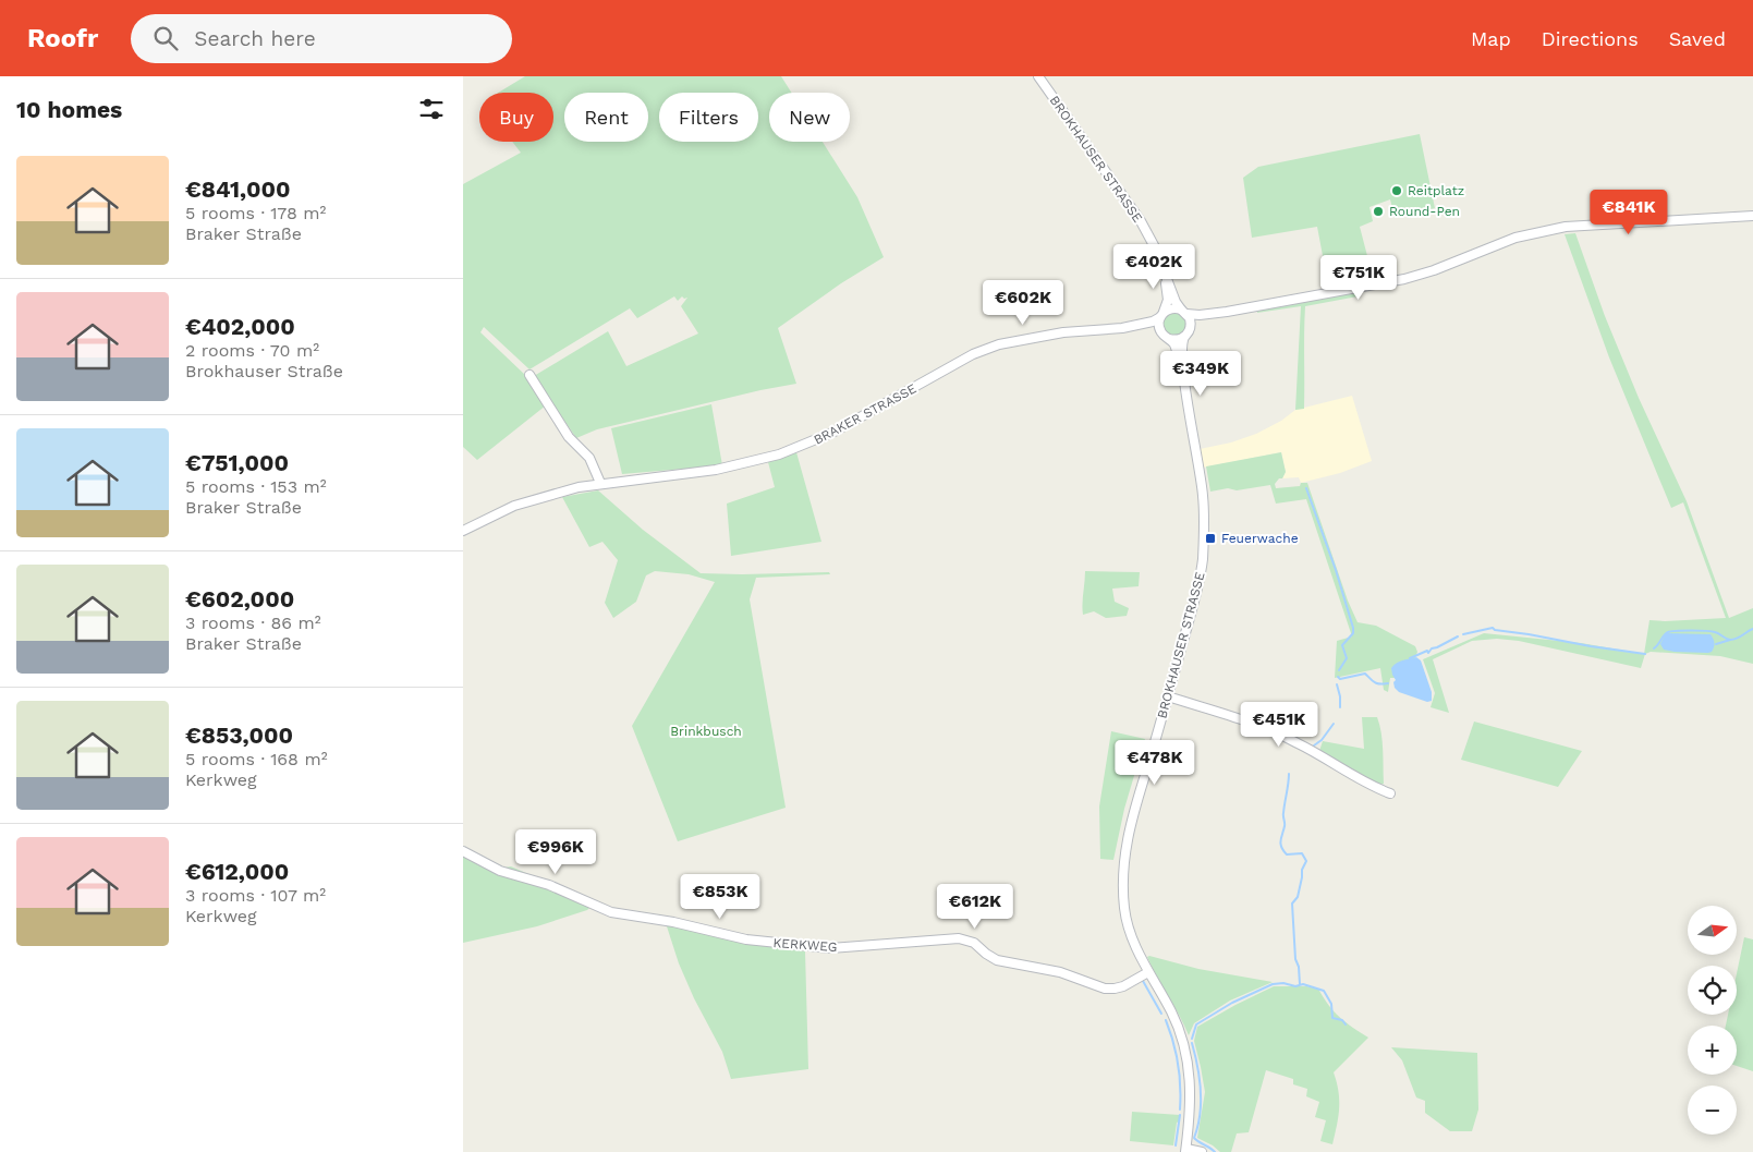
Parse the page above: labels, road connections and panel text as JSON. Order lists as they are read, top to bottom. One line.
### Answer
{"streets":{"street":["BROKHAUSER STRASSE","BRAKER STRASSE","KERKWEG"]},"crossings":[["BROKHAUSER STRASSE","BRAKER STRASSE"],["BROKHAUSER STRASSE","KERKWEG"]],"parks":["Brinkbusch"],"places":{"other":["Reitplatz","Round-Pen"],"transit":["Feuerwache"]},"north":"right","page":{"header":"Roofr","search":"Search here","nav":["Map","Directions","Saved"],"heading":"10 homes","chip":["Buy","Rent","Filters","New"],"list":[{"name":"€841,000","note":"5 rooms · 178 m² · Braker Straße"},{"name":"€402,000","note":"2 rooms · 70 m² · Brokhauser Straße"},{"name":"€751,000","note":"5 rooms · 153 m² · Braker Straße"},{"name":"€602,000","note":"3 rooms · 86 m² · Braker Straße"},{"name":"€853,000","note":"5 rooms · 168 m² · Kerkweg"},{"name":"€612,000","note":"3 rooms · 107 m² · Kerkweg"}],"price":["€841K","€402K","€751K","€602K","€349K","€451K","€478K","€996K","€853K","€612K"],"map_buttons":["+","−"]}}
